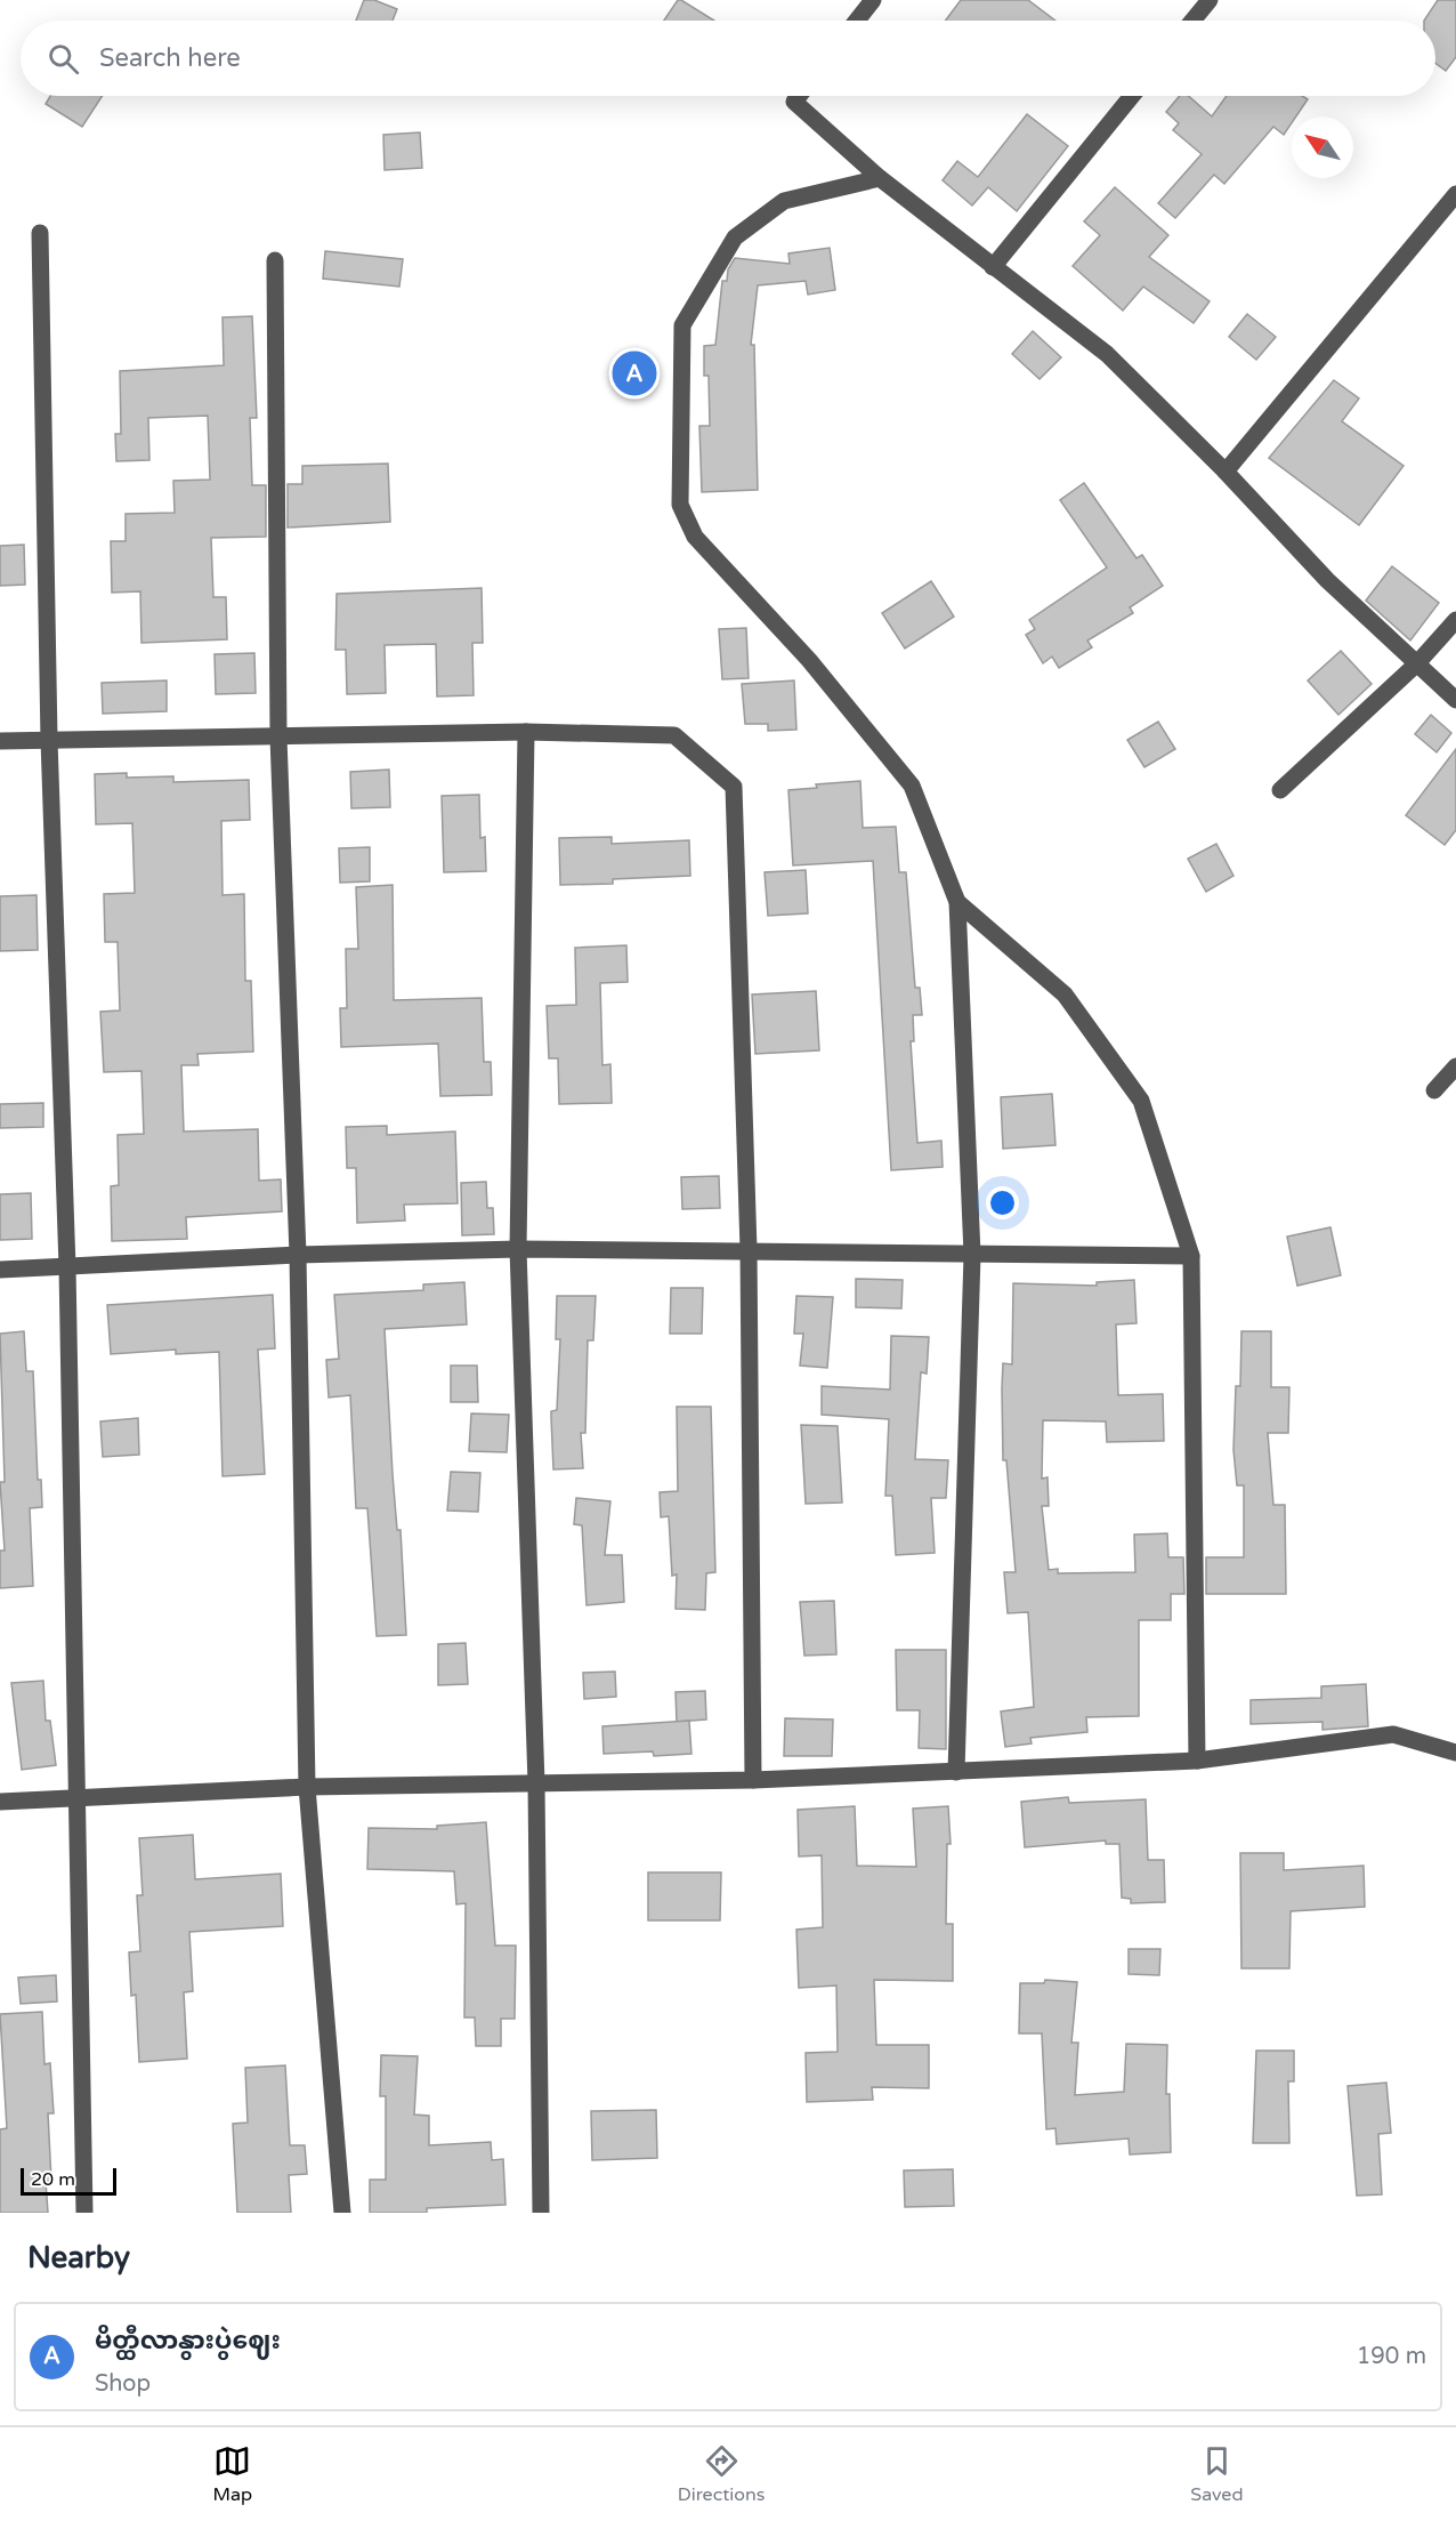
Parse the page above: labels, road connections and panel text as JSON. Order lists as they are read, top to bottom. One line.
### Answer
{"scale_bar":"20 m","north":"top left","page":{"search":"Search here","pins":"A","scale":"20 m","heading":"Nearby","list":[{"mark":"A","name":"မိတ္ထီလာနွားပွဲဈေး","note":"Shop","value":"190 m"}],"nav":["Map","Directions","Saved"]}}
